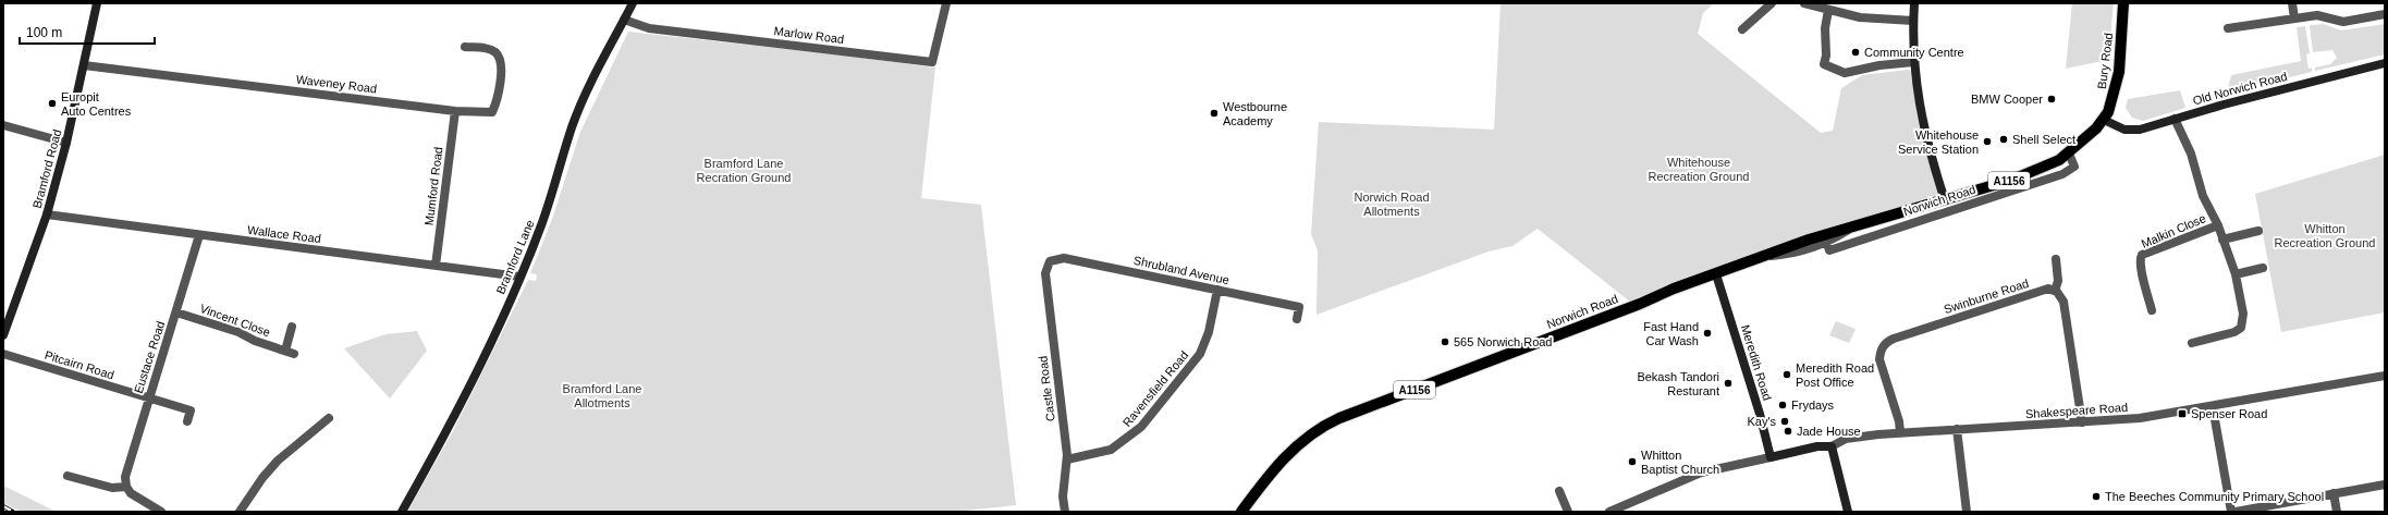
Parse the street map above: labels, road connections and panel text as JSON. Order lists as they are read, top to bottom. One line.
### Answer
{"streets":{"main road":["Bury Road","A1156","Norwich Road"],"street":["Marlow Road","Waveney Road","Old Norwich Road","Bramford Road","Mumford Road","Malkin Close","Wallace Road","Bramford Lane","Shrubland Avenue","Swinburne Road","Vincent Close","Eustace Road","Meredith Road","Pitcairn Road","Castle Road","Ravensfield Road","Shakespeare Road"]},"crossings":[["Marlow Road","Bramford Lane"],["Bury Road","Old Norwich Road"],["Bury Road","Norwich Road"],["Waveney Road","Bramford Road"],["Waveney Road","Mumford Road"],["Old Norwich Road","Norwich Road"],["Old Norwich Road","Malkin Close"],["Bramford Road","Wallace Road"],["Mumford Road","Wallace Road"],["Norwich Road","Meredith Road"],["Wallace Road","Bramford Lane"],["Wallace Road","Eustace Road"],["Shrubland Avenue","Castle Road"],["Shrubland Avenue","Ravensfield Road"],["Swinburne Road","Shakespeare Road"],["Vincent Close","Eustace Road"],["Eustace Road","Pitcairn Road"],["Meredith Road","Shakespeare Road"],["Castle Road","Ravensfield Road"]],"parks":["Whitehouse Recreation Ground","Bramford Lane Recration Ground","Norwich Road Allotments","Whitton Recreation Ground","Bramford Lane Allotments"],"places":{"other":["Community Centre","BMW Cooper","Europit Auto Centres","Westbourne Academy","Shell Select","Whitehouse Service Station","Fast Hand Car Wash","565 Norwich Road","Meredith Road Post Office","Bekash Tandori Resturant","Frydays","Kay's","Jade House","Whitton Baptist Church","The Beeches Community Primary School"],"transit":["Spenser Road"]},"scale_bar":"100 m"}
